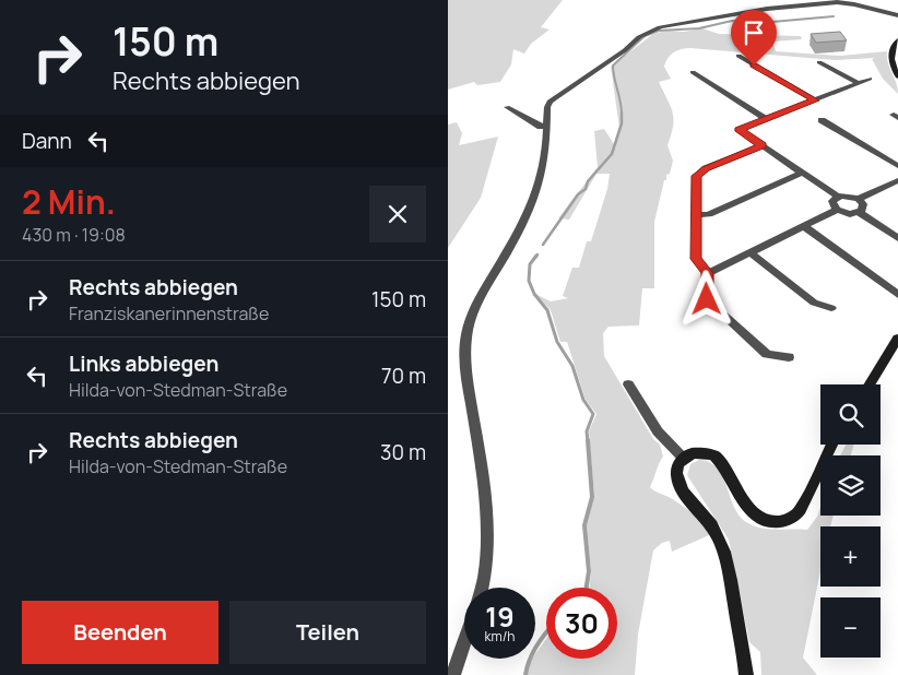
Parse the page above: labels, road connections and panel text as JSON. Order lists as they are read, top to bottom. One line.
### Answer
{"page":{"turn":["150 m","Rechts abbiegen"],"then":"Dann","heading":["2 Min.","430 m · 19:08"],"list":[{"name":"Rechts abbiegen","note":"Franziskanerinnenstraße","value":"150 m"},{"name":"Links abbiegen","note":"Hilda-von-Stedman-Straße","value":"70 m"},{"name":"Rechts abbiegen","note":"Hilda-von-Stedman-Straße","value":"30 m"}],"map_buttons":["+","−"],"speed":"19 km/h","limit":"30","buttons":["Beenden","Teilen"]}}
